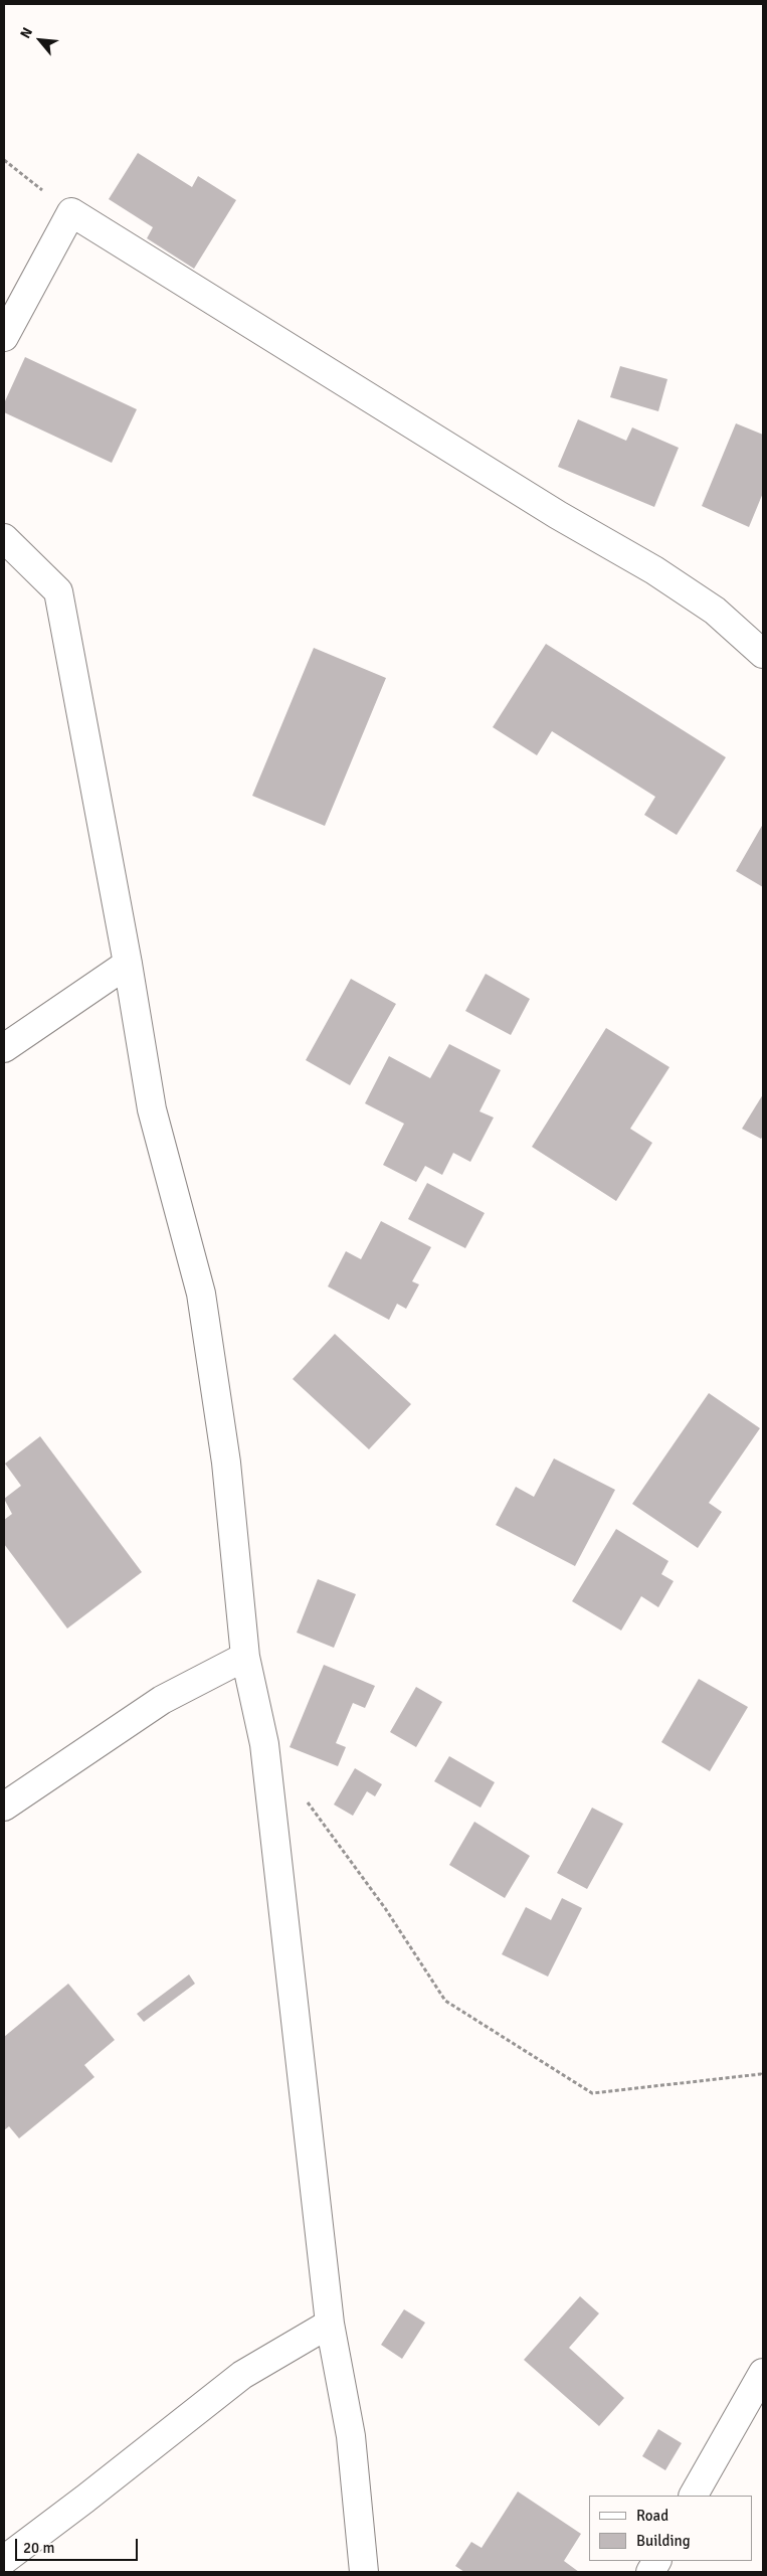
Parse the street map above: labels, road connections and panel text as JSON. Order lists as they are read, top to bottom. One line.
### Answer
{"legend":["Road","Building"],"scale_bar":"20 m","north":"top left"}
